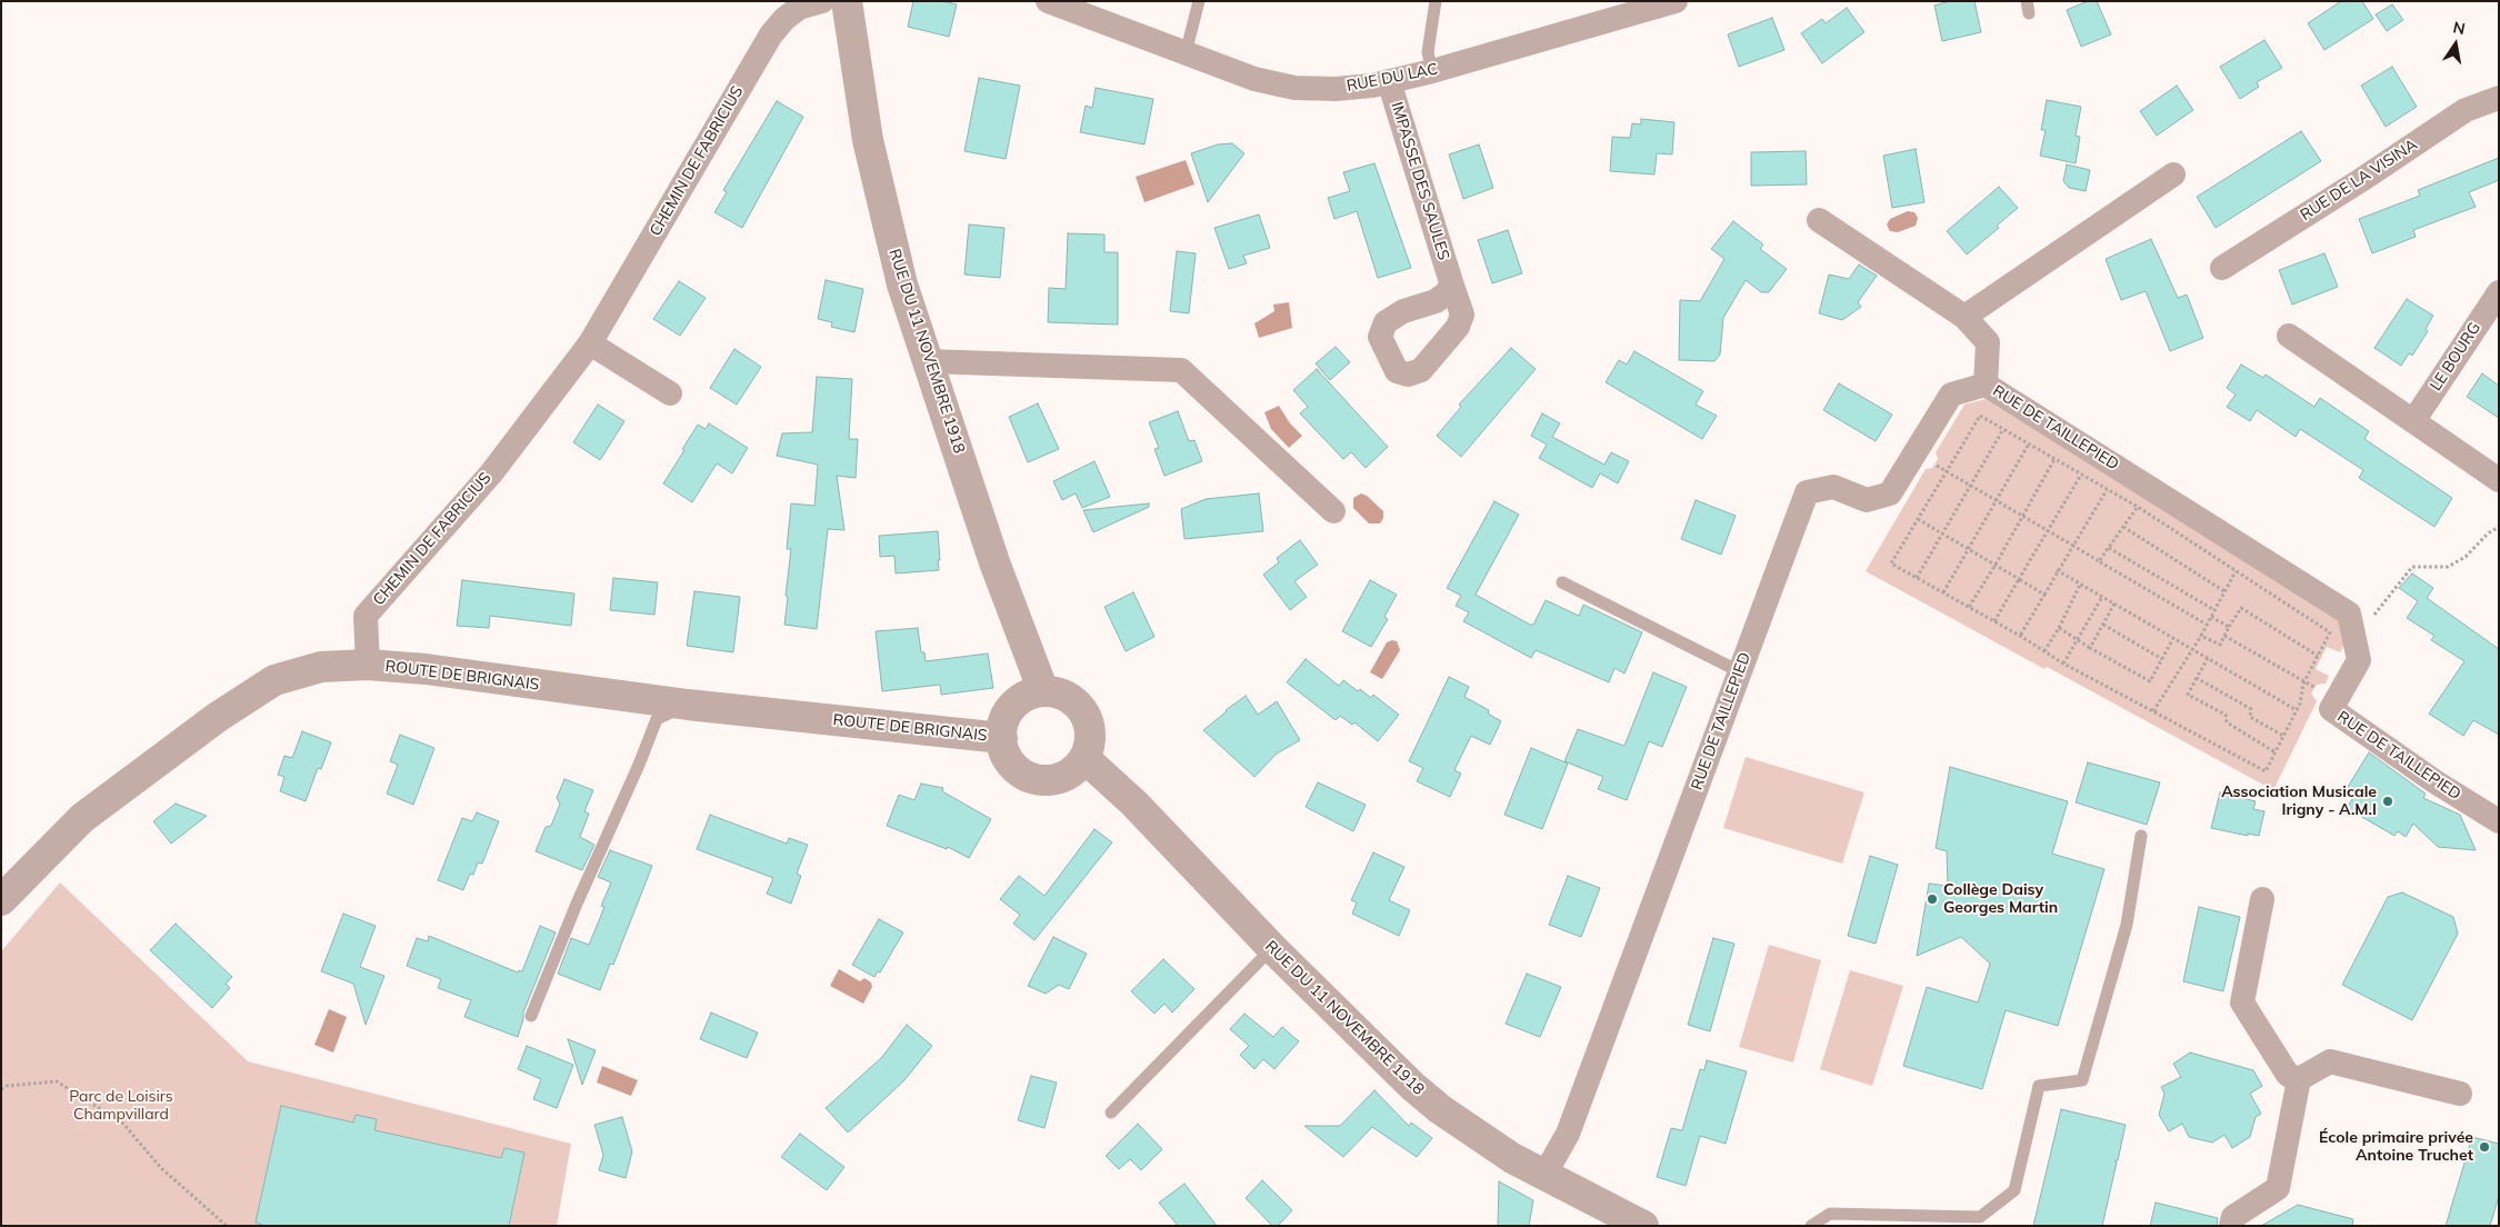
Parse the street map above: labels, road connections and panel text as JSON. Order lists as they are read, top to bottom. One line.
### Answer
{"streets":{"street":["RUE DU LAC","CHEMIN DE FABRICIUS","RUE DE LA VISINA","IMPASSE DES SAULES","RUE DU 11 NOVEMBRE 1918","LE BOURG","RUE DE TAILLEPIED","ROUTE DE BRIGNAIS"]},"crossings":[["RUE DU LAC","IMPASSE DES SAULES"],["CHEMIN DE FABRICIUS","ROUTE DE BRIGNAIS"],["RUE DU 11 NOVEMBRE 1918","RUE DE TAILLEPIED"]],"parks":["Parc de Loisirs Champvillard"],"places":["Association Musicale Irigny - A.M.I","Collège Daisy Georges Martin","École primaire privée Antoine Truchet"],"north":"top"}
